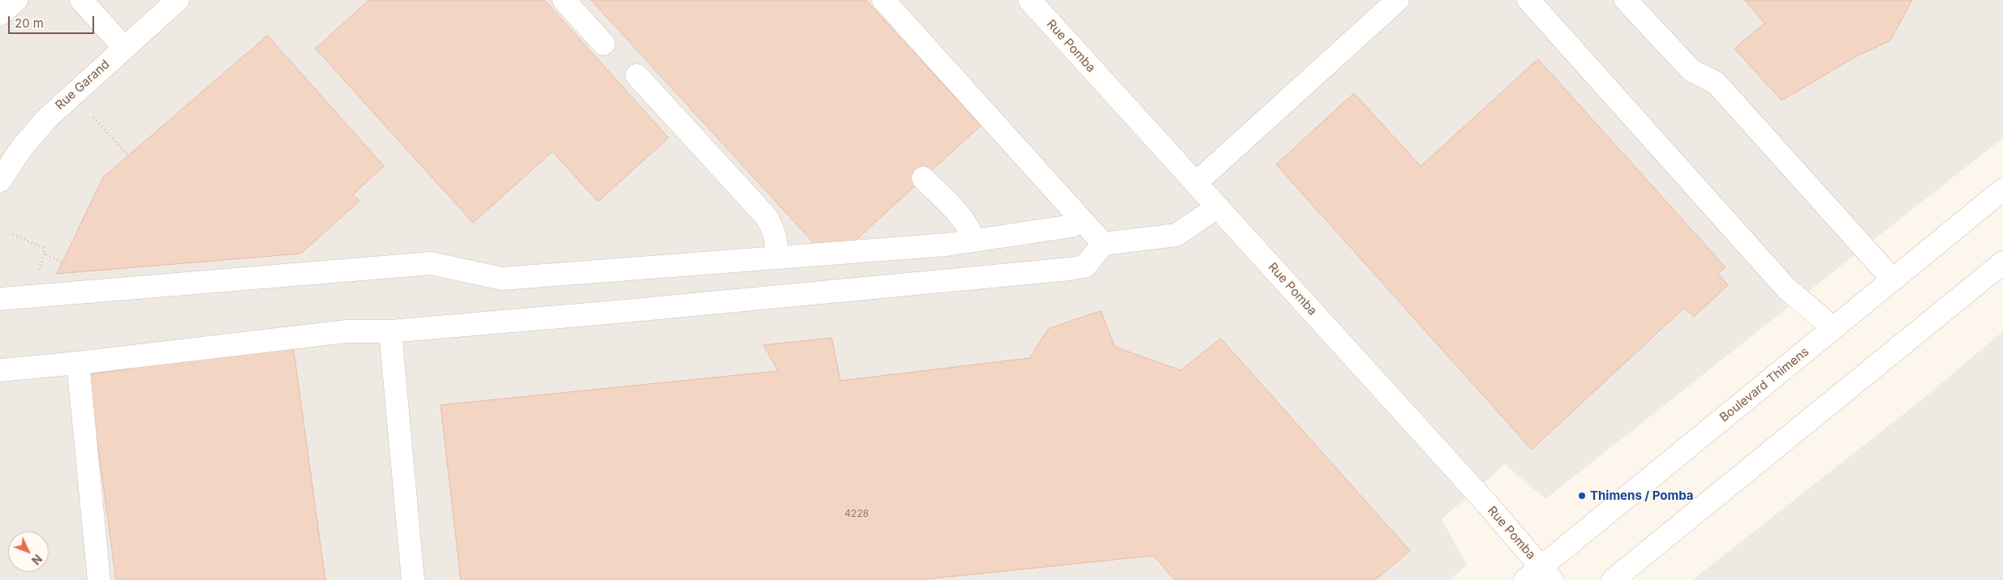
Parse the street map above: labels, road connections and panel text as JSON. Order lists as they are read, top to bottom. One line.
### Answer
{"streets":{"street":["Rue Pomba","Rue Garand","Boulevard Thimens"]},"crossings":[["Rue Pomba","Boulevard Thimens"]],"places":["Thimens / Pomba"],"house_numbers":["4228"],"scale_bar":"20 m","north":"bottom right"}
